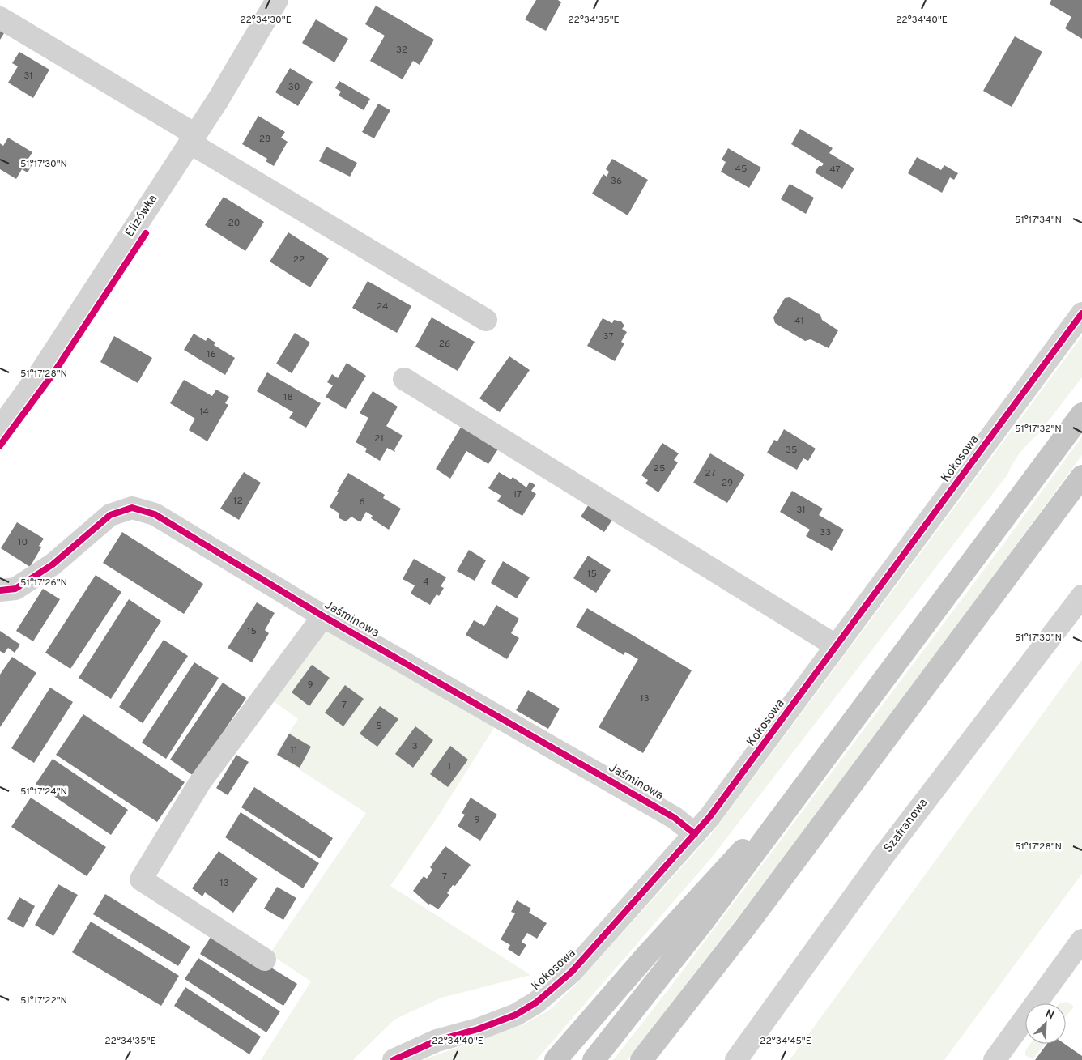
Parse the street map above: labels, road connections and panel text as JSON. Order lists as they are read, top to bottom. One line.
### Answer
{"streets":{"street":["Elizówka","Kokosowa","Jaśminowa","Szafranowa"]},"crossings":[["Kokosowa","Jaśminowa"]],"house_numbers":["32","31","30","28","45","47","36","20","22","24","41","37","26","16","18","14","21","35","25","27","29","17","12","6","31","33","10","15","4","15","9","13","7","5","3","11","1","9","7","13"],"north":"top right","coordinates":["22°34'30\"E","22°34'35\"E","22°34'40\"E","51°17'30\"N","51°17'34\"N","51°17'28\"N","51°17'32\"N","51°17'26\"N","51°17'24\"N","51°17'22\"N","22°34'45\"E"]}
